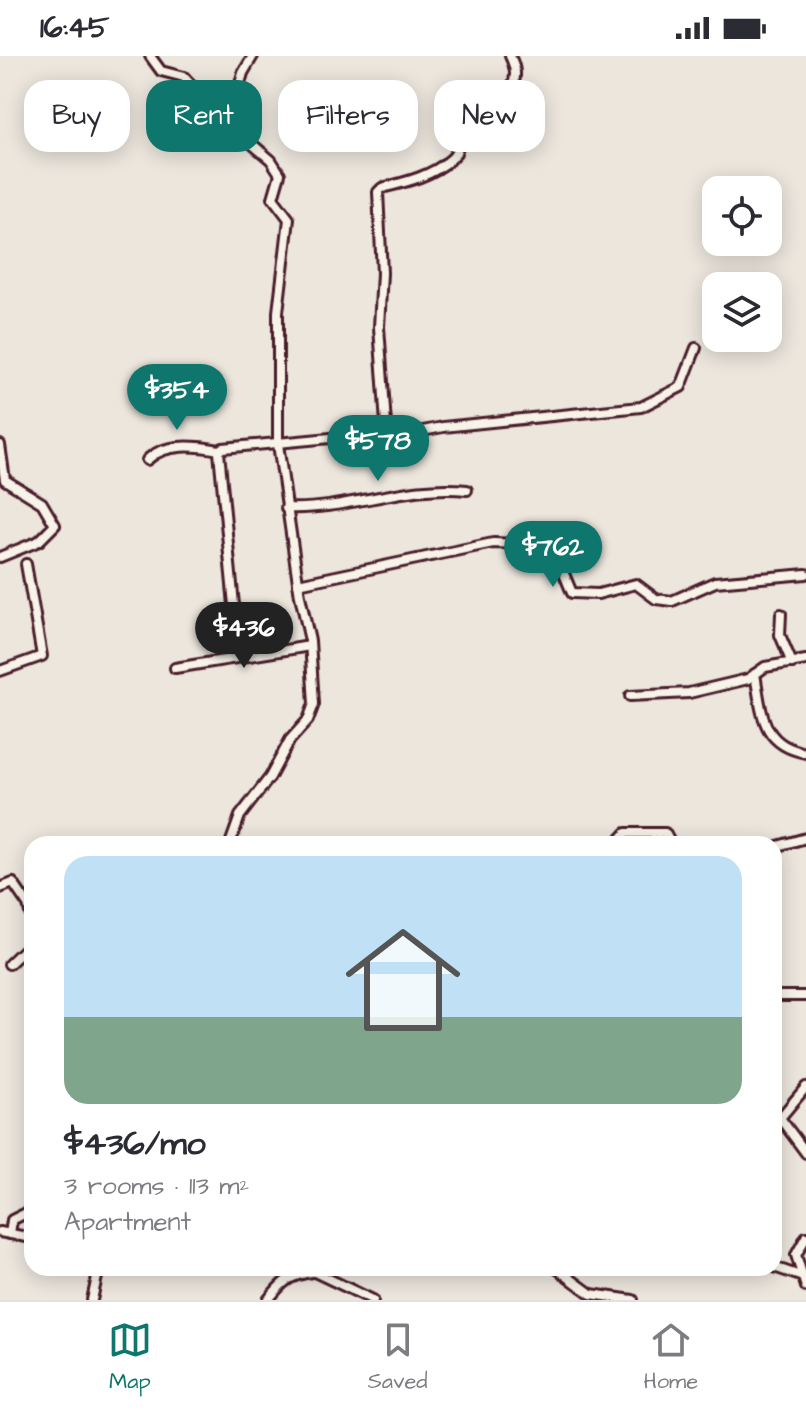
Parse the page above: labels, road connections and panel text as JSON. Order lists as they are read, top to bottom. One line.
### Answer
{"page":{"status":"16:45","chip":["Buy","Rent","Filters","New"],"price":["$354","$578","$762","$436"],"list":[{"name":"$436/mo","note":"3 rooms · 113 m² · Apartment"}],"tabs":["Map","Saved","Home"]}}
